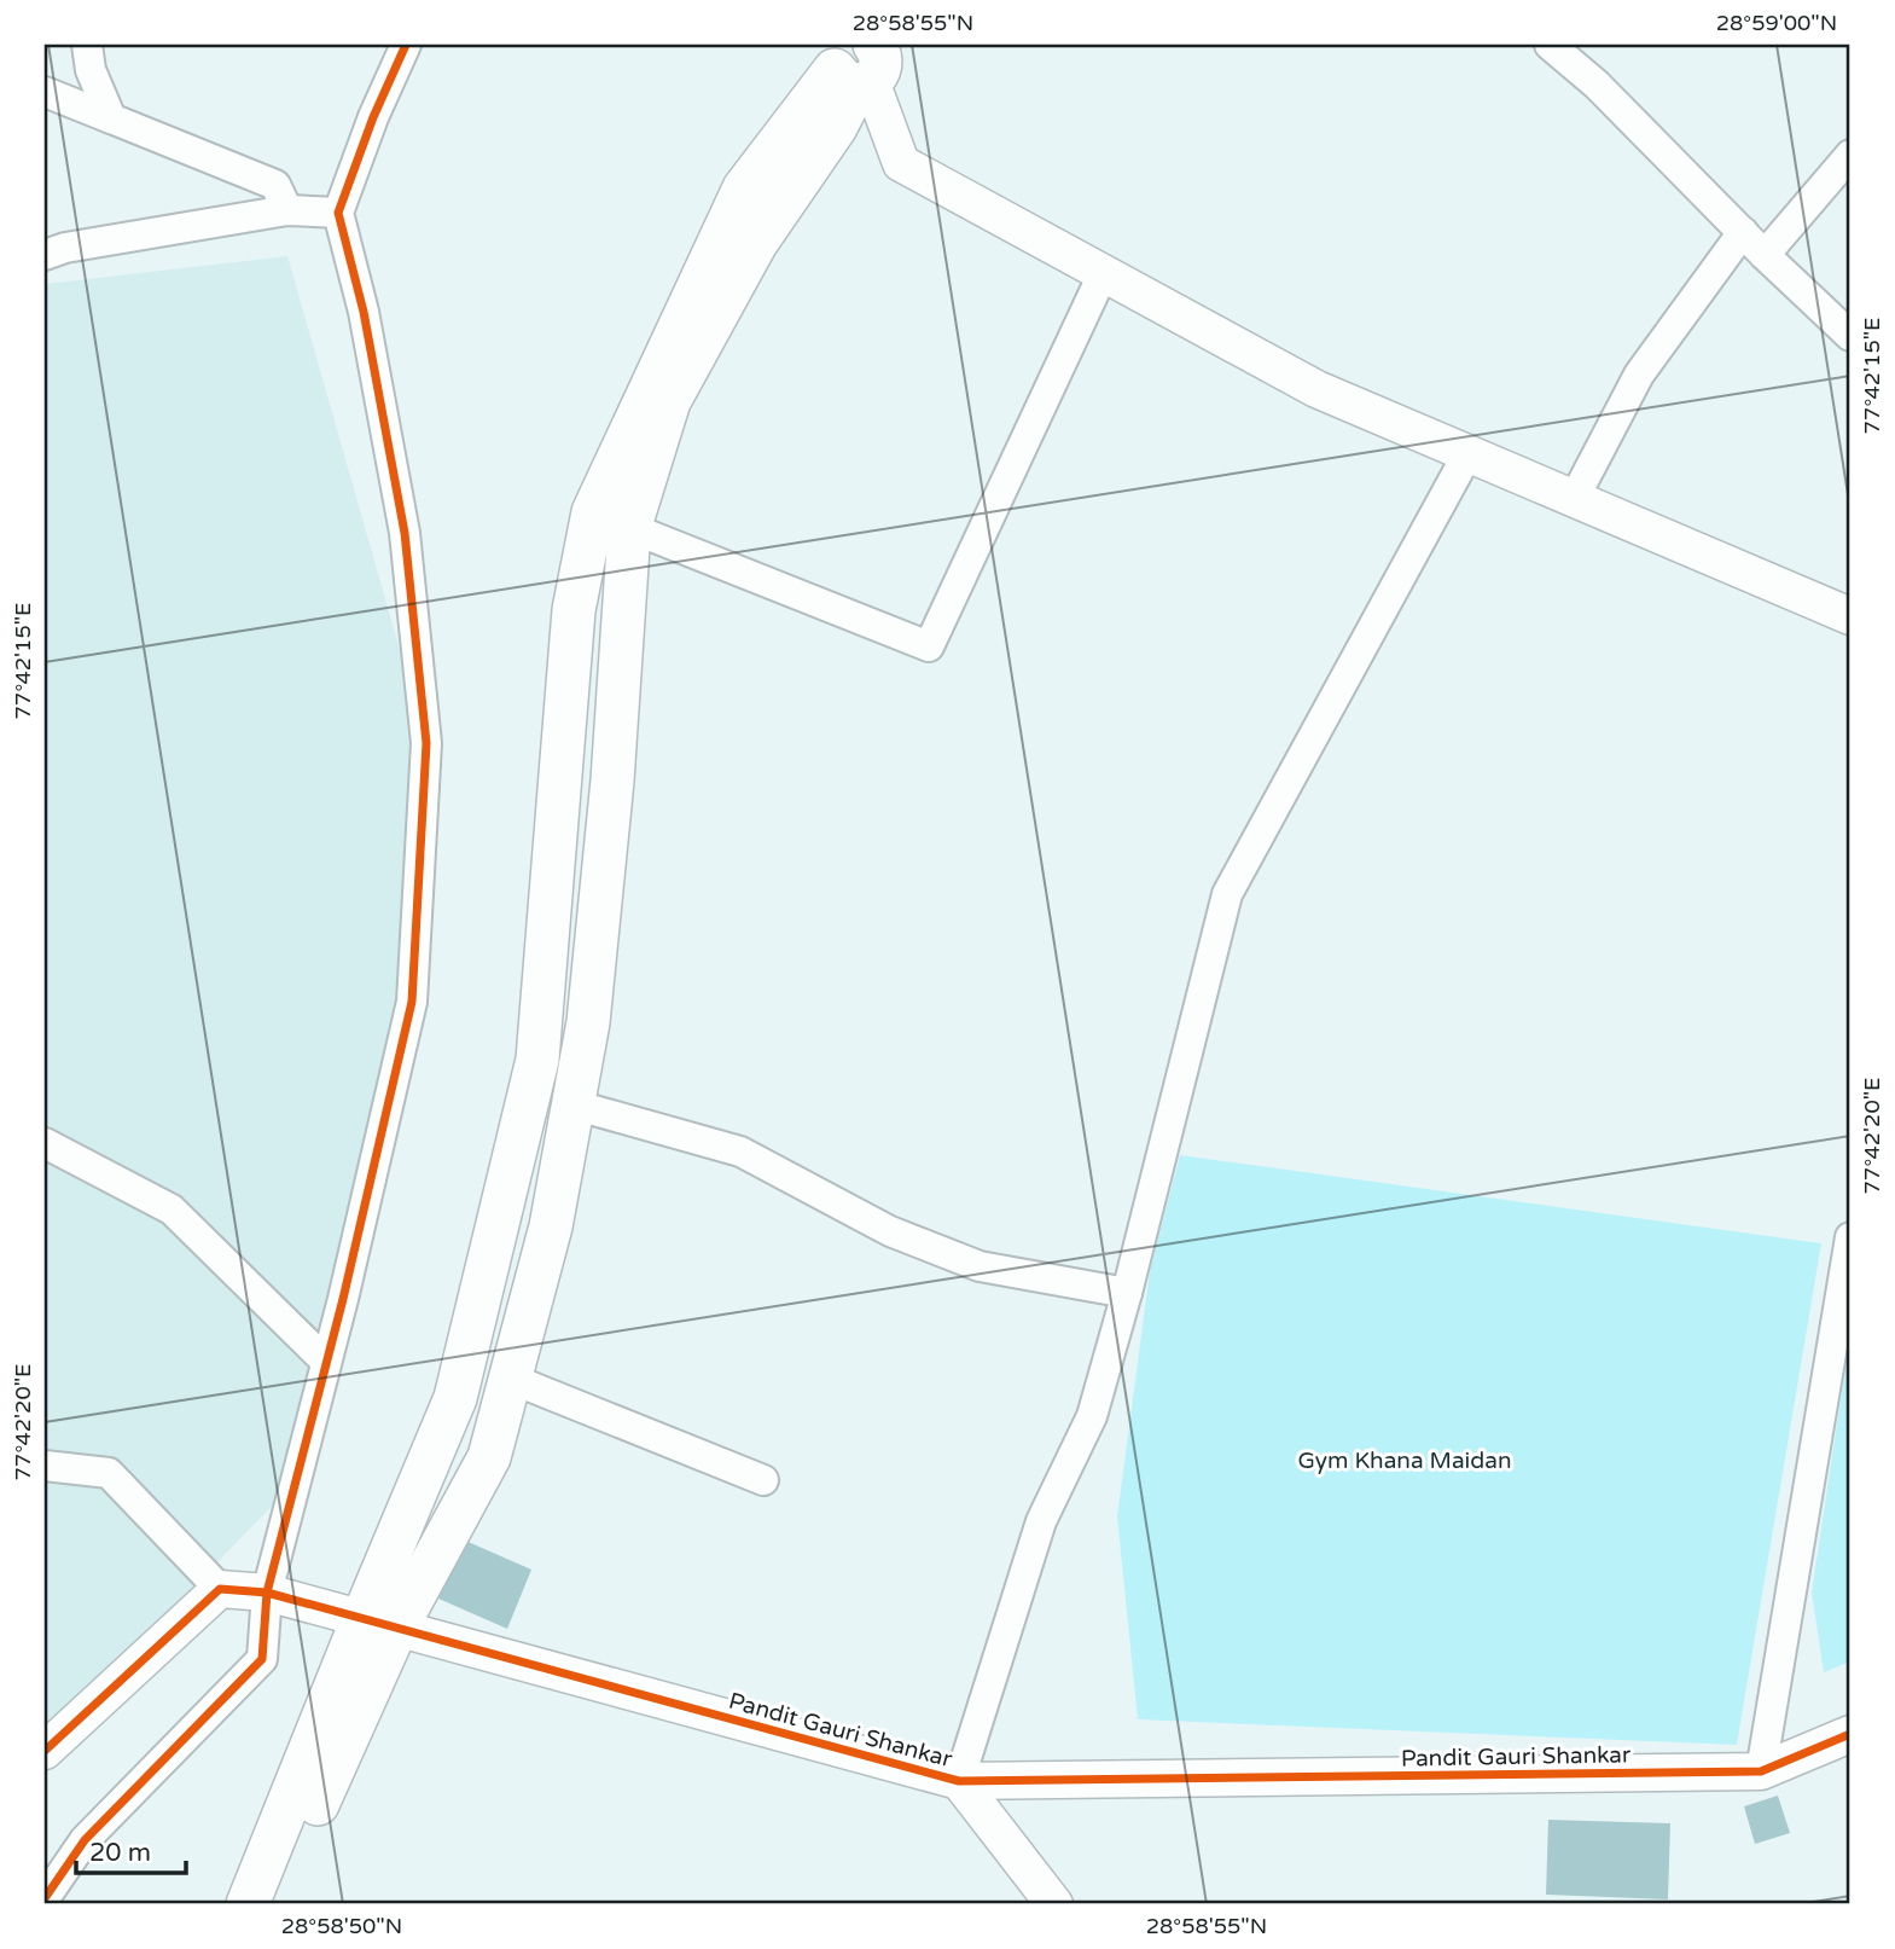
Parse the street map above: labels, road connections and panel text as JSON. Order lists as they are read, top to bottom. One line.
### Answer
{"streets":{"street":["Pandit Gauri Shankar"]},"parks":["Gym Khana Maidan"],"scale_bar":"20 m","coordinates":["28°58'55\"N","28°59'00\"N","77°42'15\"E","77°42'20\"E","28°58'50\"N"]}
